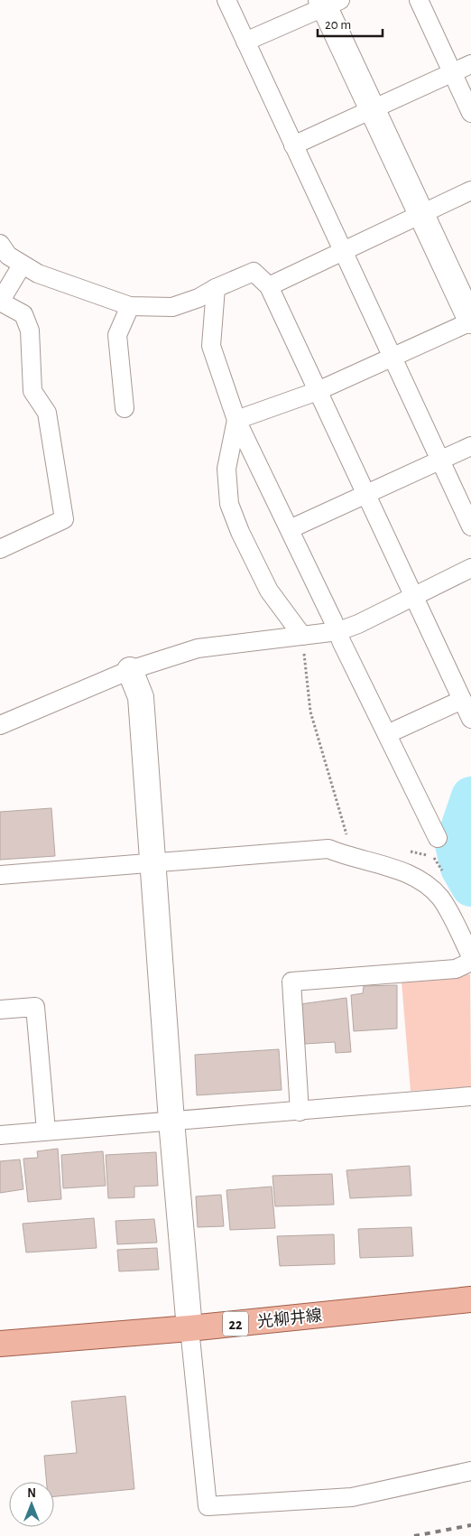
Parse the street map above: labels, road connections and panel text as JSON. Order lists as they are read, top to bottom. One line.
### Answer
{"streets":{"main road":["光柳井線","22"]},"scale_bar":"20 m","north":"top"}
